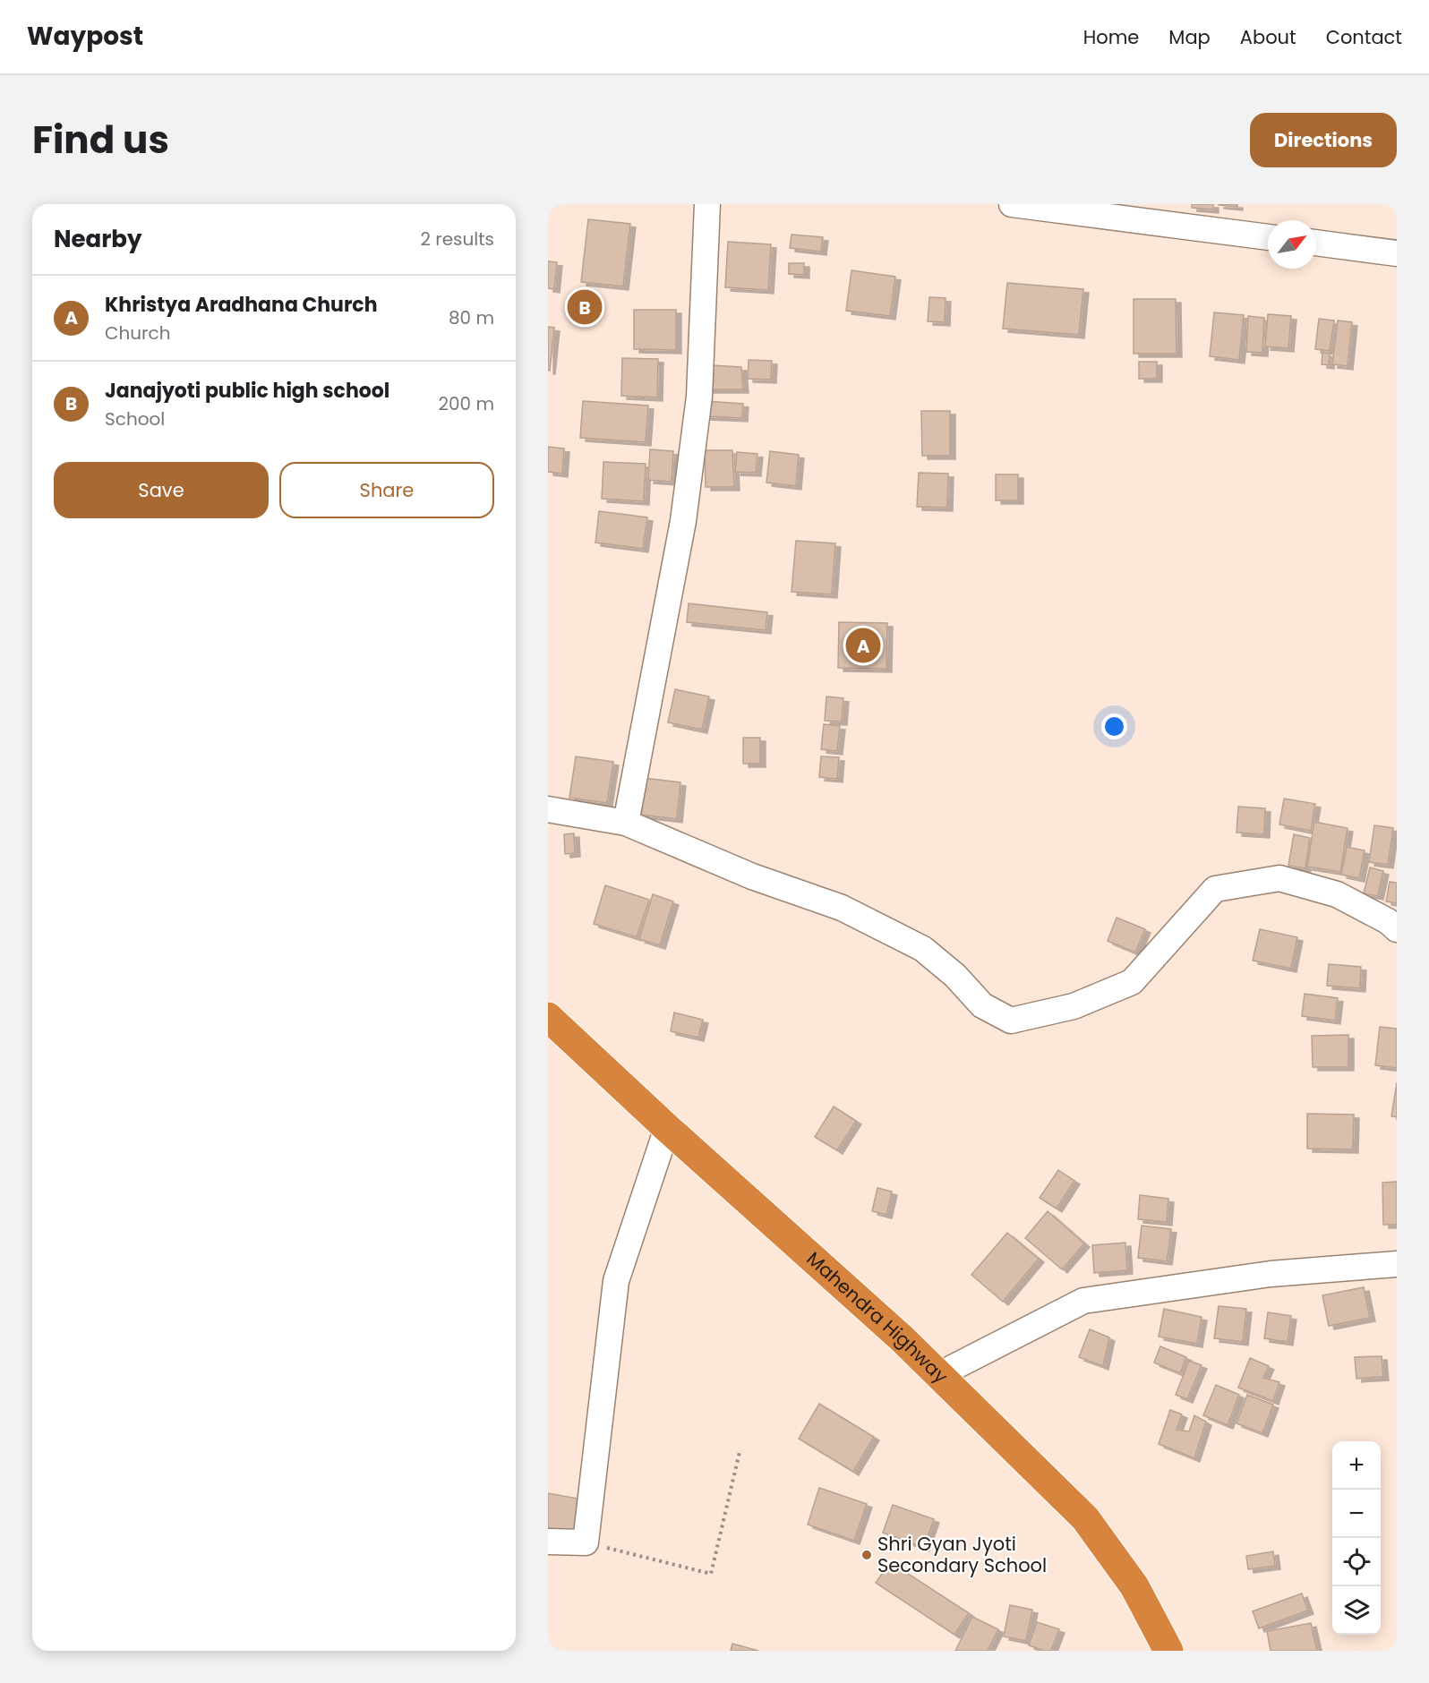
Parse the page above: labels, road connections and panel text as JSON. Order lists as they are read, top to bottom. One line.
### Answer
{"streets":{"highway":["Mahendra Highway"]},"places":["Shri Gyan Jyoti Secondary School"],"north":"top right","page":{"header":"Waypost","nav":["Home","Map","About","Contact"],"title":"Find us","buttons":["Directions",["Save","Share"]],"heading":["Nearby","2 results"],"list":[{"mark":"A","name":"Khristya Aradhana Church","note":"Church","value":"80 m"},{"mark":"B","name":"Janajyoti public high school","note":"School","value":"200 m"}],"pins":["B","A"],"map_buttons":["+","−"]}}
